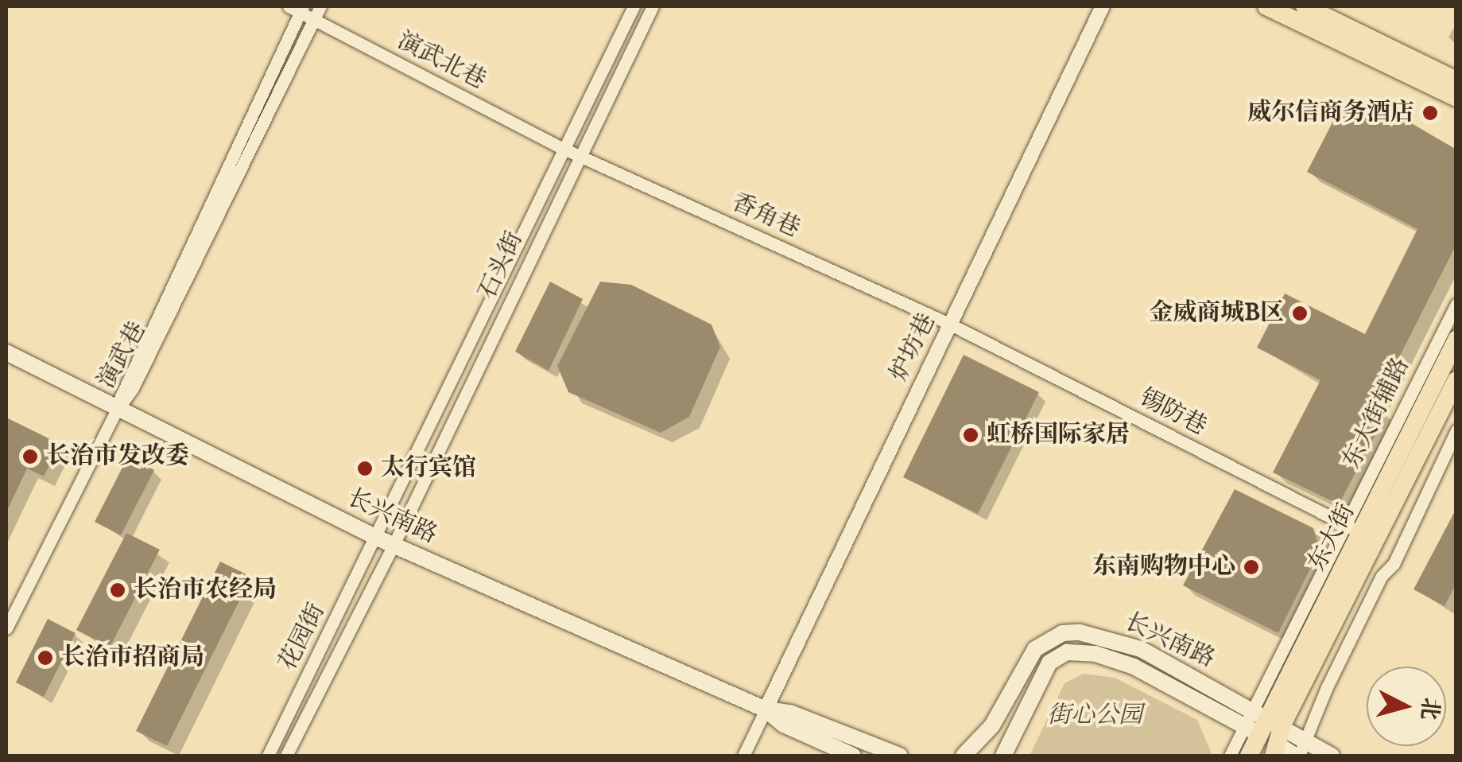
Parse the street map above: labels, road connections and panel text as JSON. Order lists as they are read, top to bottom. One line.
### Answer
{"streets":{"main road":["长兴南路","东大街"],"street":["演武北巷","香角巷","石头街","炉坊巷","演武巷","锡防巷","东大街辅路","花园街"]},"crossings":[["演武北巷","香角巷"],["演武北巷","石头街"],["演武北巷","演武巷"],["香角巷","石头街"],["香角巷","炉坊巷"],["香角巷","锡防巷"],["石头街","长兴南路"],["石头街","花园街"],["炉坊巷","锡防巷"],["炉坊巷","长兴南路"],["演武巷","长兴南路"],["锡防巷","东大街辅路"],["锡防巷","东大街"],["东大街辅路","长兴南路"],["东大街辅路","东大街"],["长兴南路","东大街"],["长兴南路","花园街"]],"parks":["街心公园"],"places":["威尔信商务酒店","金威商城B区","虹桥国际家居","长治市发改委","太行宾馆","东南购物中心","长治市农经局","长治市招商局"],"north":"right"}
